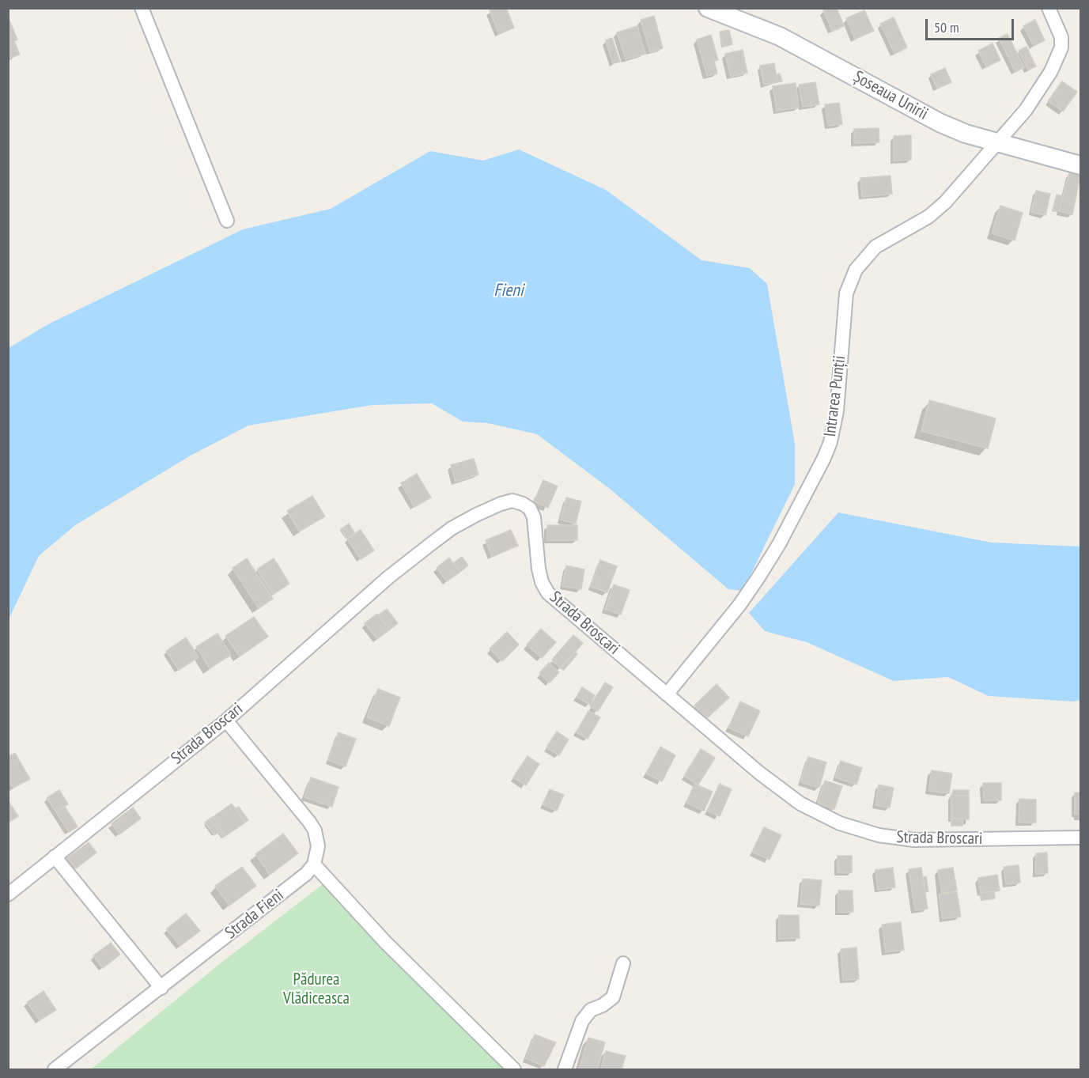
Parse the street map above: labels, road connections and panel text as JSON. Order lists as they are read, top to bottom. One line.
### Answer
{"streets":{"main road":["Șoseaua Unirii"],"street":["Intrarea Punții","Strada Broscari","Strada Fieni"]},"crossings":[["Șoseaua Unirii","Intrarea Punții"],["Intrarea Punții","Strada Broscari"]],"water":["Fieni"],"parks":["Pădurea Vlădiceasca"],"scale_bar":"50 m"}
